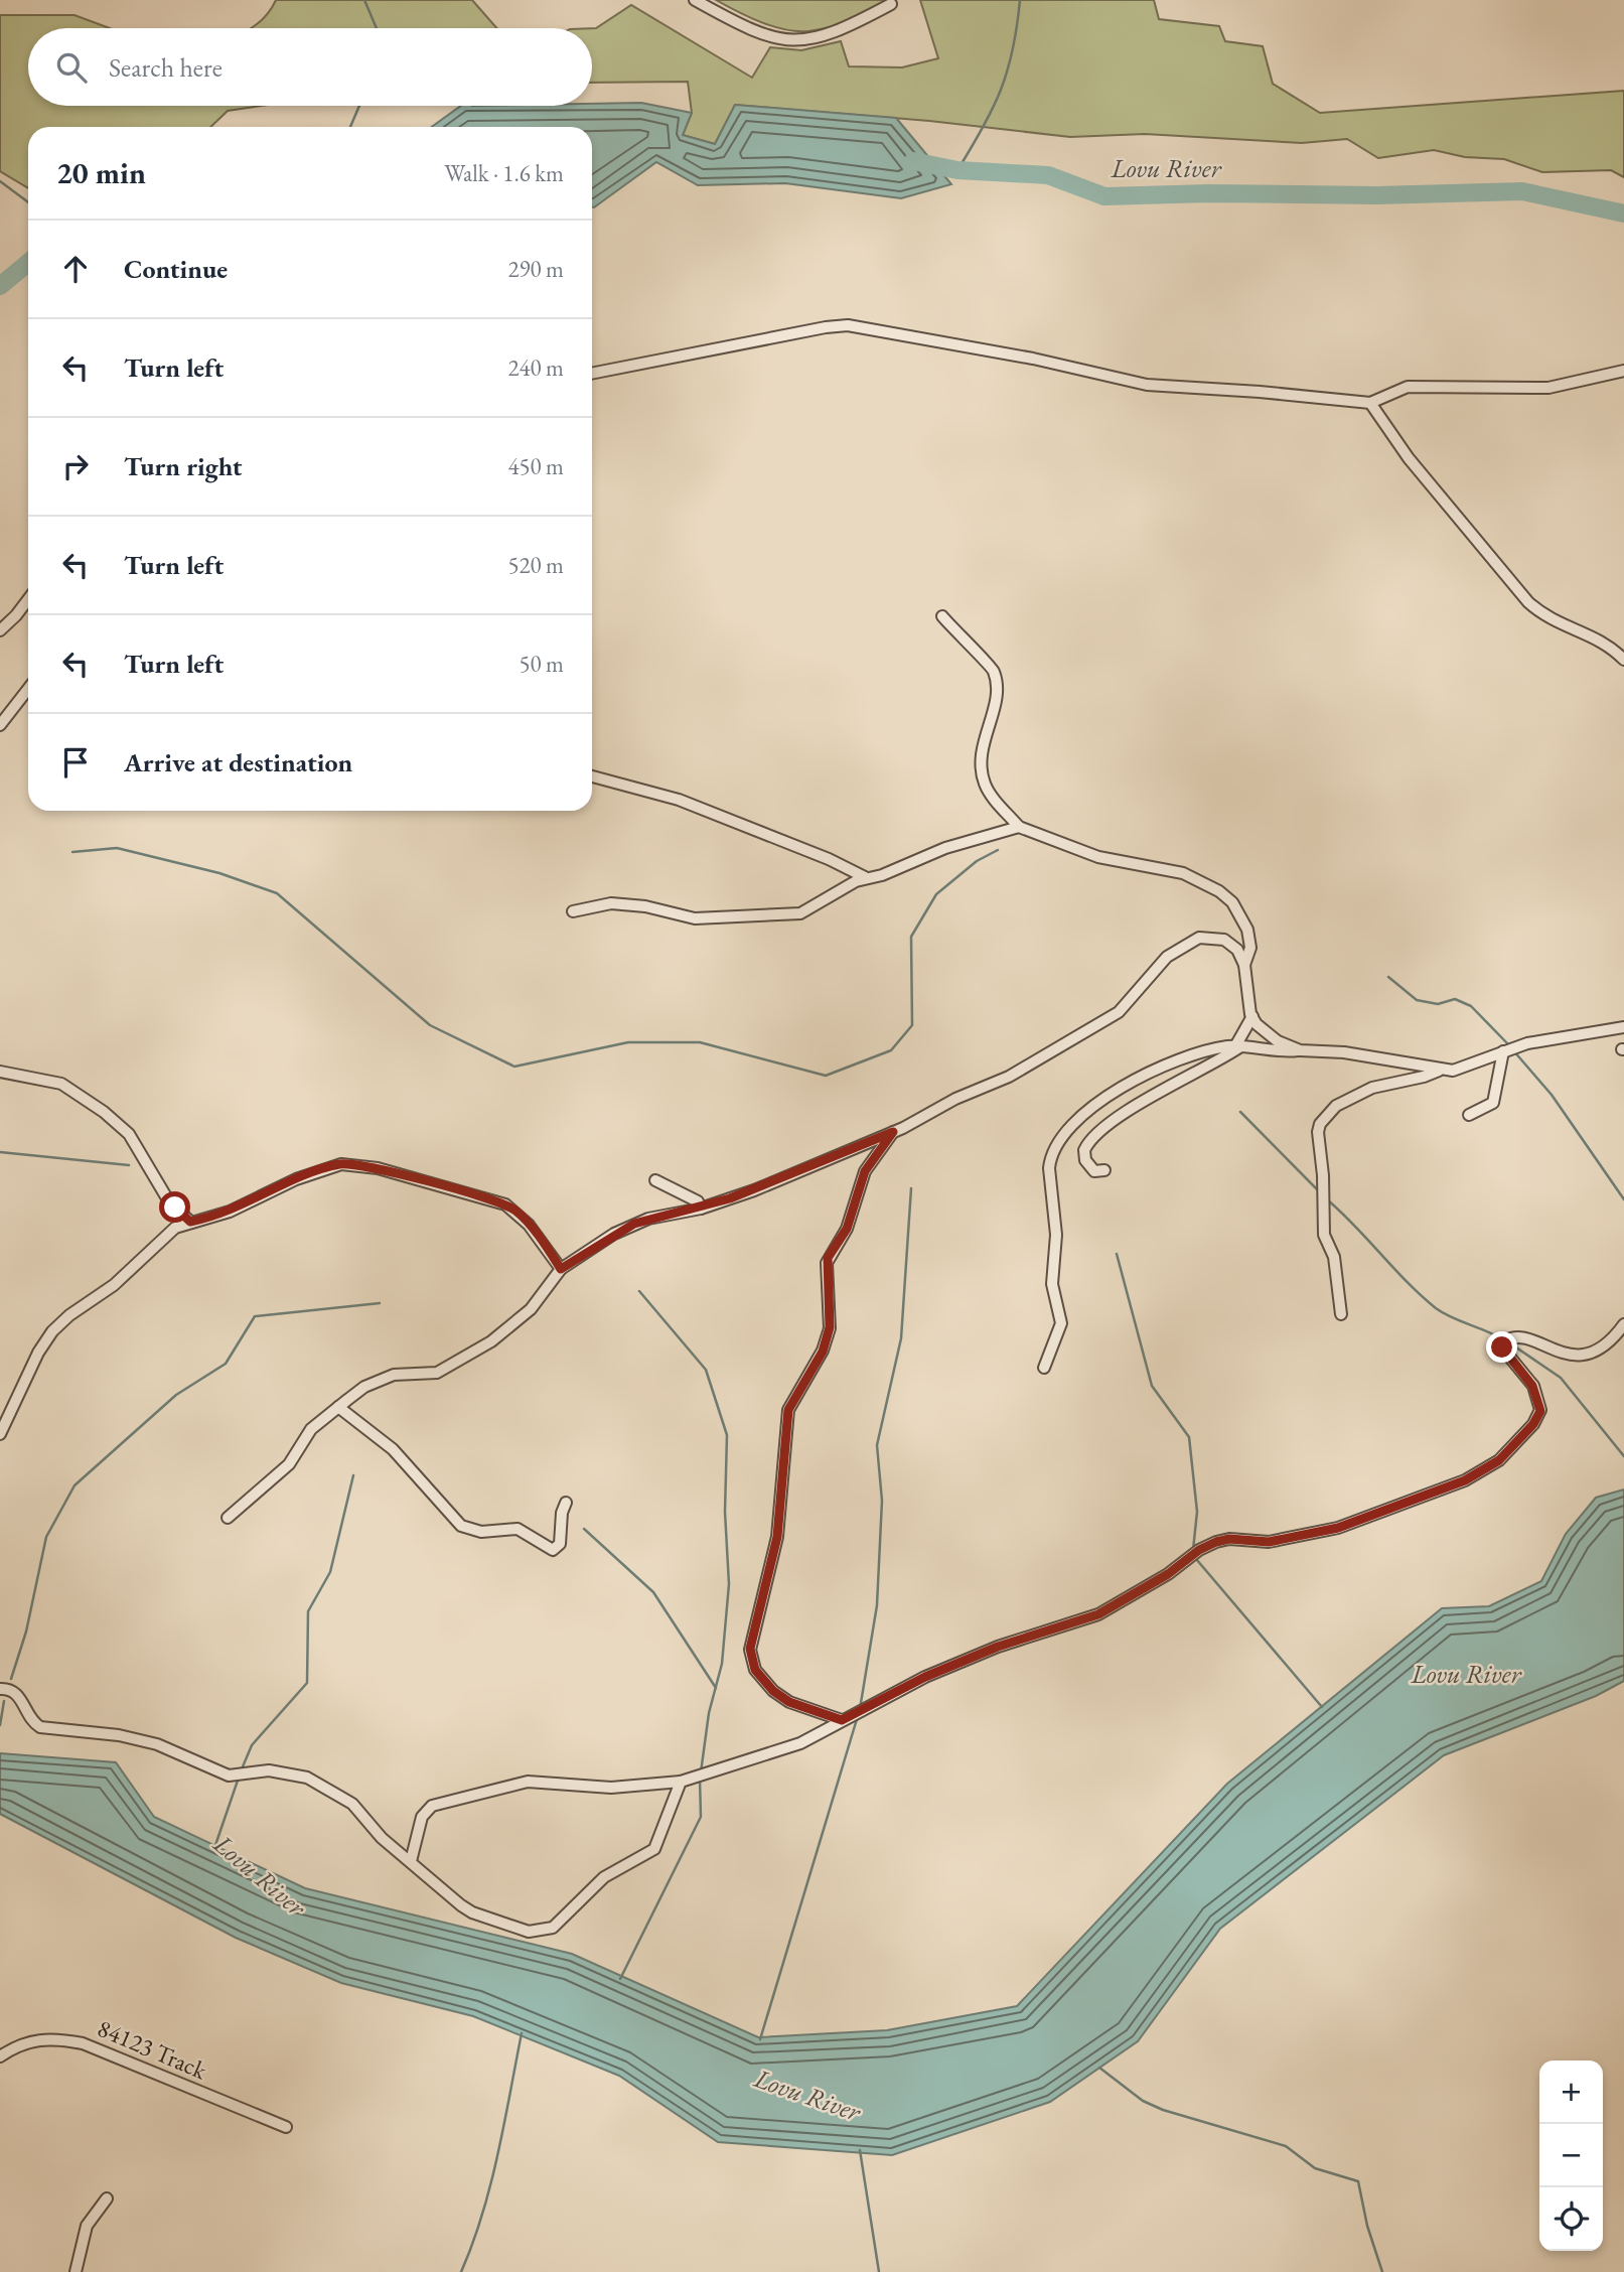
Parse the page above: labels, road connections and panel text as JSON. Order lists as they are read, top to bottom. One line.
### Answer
{"streets":{"street":["84123 Track"]},"water":["Lovu River"],"page":{"search":"Search here","heading":["20 min","Walk · 1.6 km"],"list":[["Continue","290 m"],["Turn left","240 m"],["Turn right","450 m"],["Turn left","520 m"],["Turn left","50 m"],"Arrive at destination"],"map_buttons":["+","−"]}}
